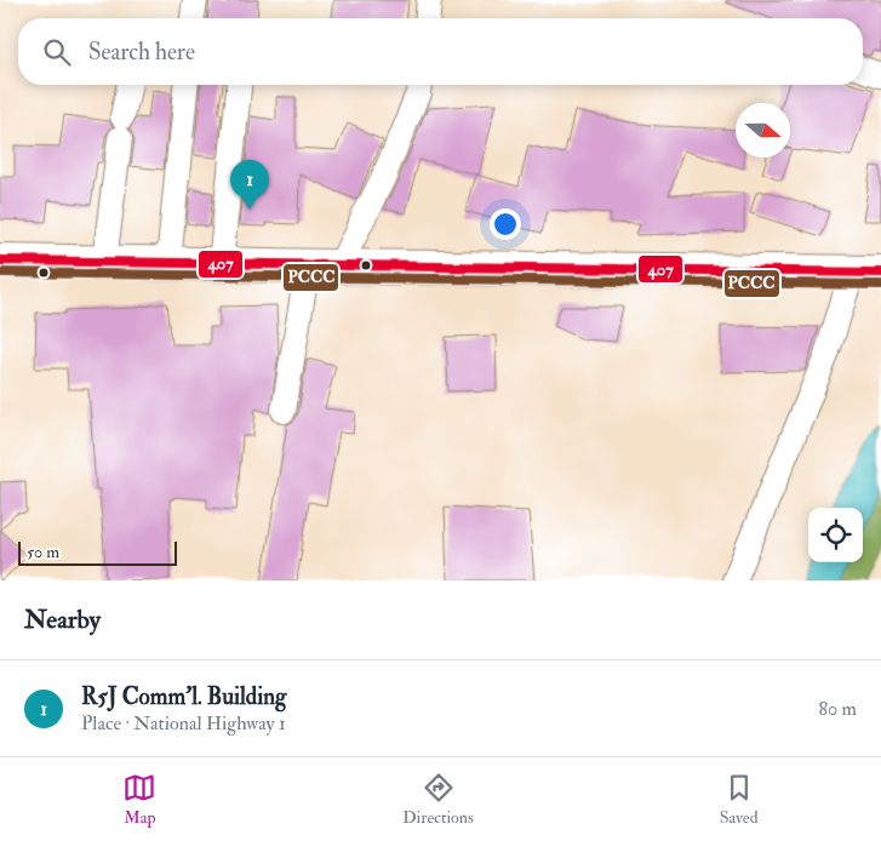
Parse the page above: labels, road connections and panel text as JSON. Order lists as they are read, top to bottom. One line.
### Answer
{"lines":["transit line 407","transit line PCCC"],"scale_bar":"50 m","north":"right","page":{"search":"Search here","pins":"1","scale":"50 m","heading":"Nearby","list":[{"mark":"1","name":"R5J Comm'l. Building","note":"Place · National Highway 1","value":"80 m"}],"nav":["Map","Directions","Saved"]}}
